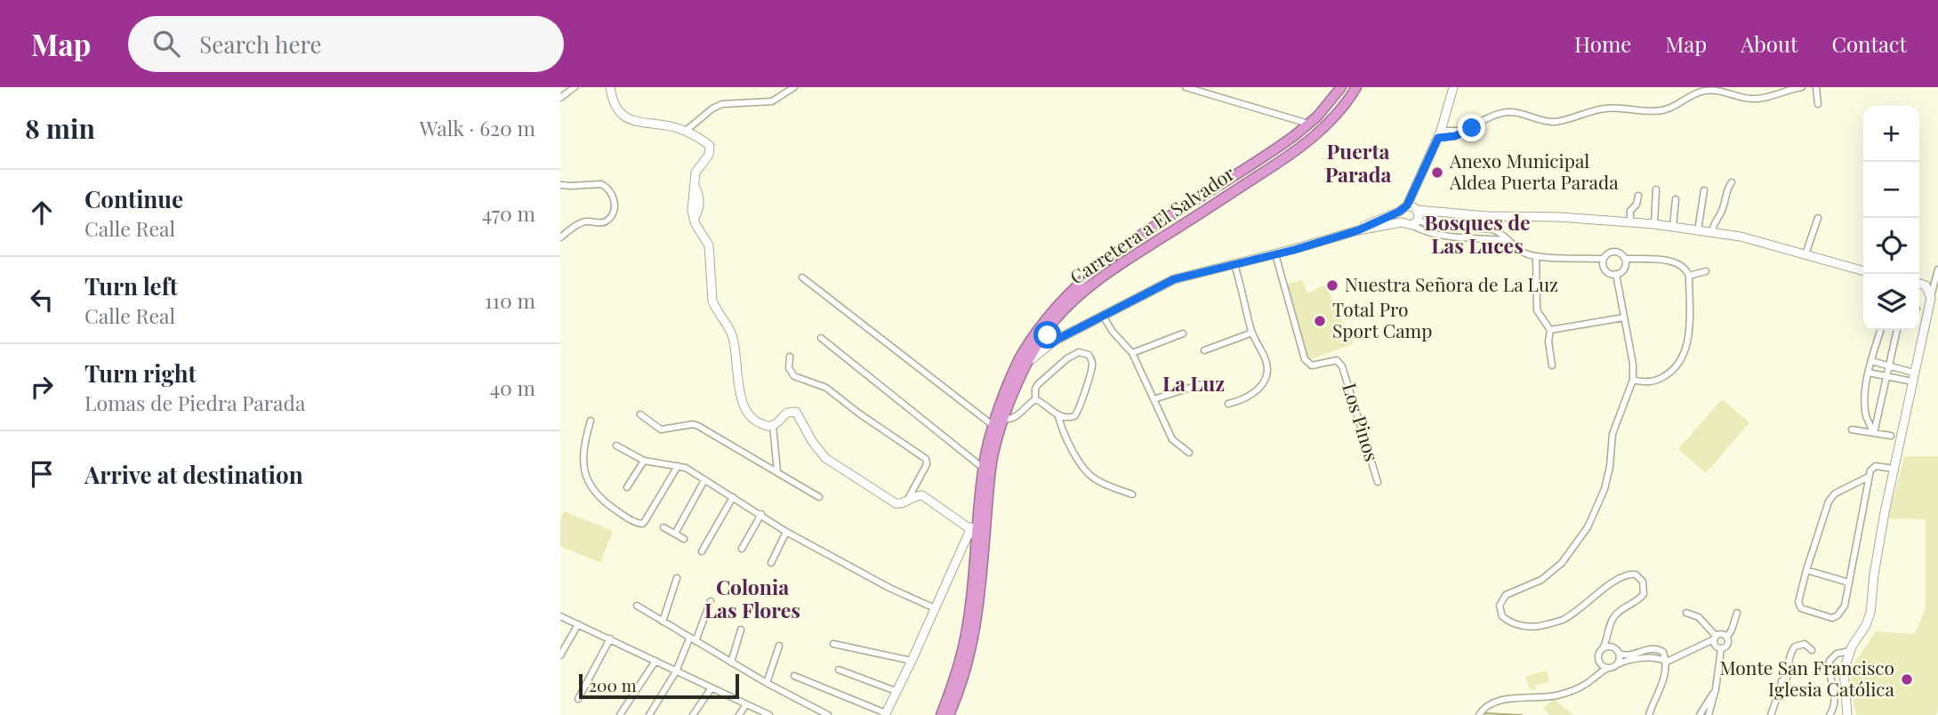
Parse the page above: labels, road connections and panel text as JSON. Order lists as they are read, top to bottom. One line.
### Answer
{"streets":{"highway":["Carretera a El Salvador"],"street":["Los Pinos"]},"districts":["Puerta Parada","Bosques de Las Luces","La Luz","Colonia Las Flores"],"places":["Anexo Municipal Aldea Puerta Parada","Nuestra Señora de La Luz","Total Pro Sport Camp","Monte San Francisco Iglesia Católica"],"scale_bar":"200 m","page":{"header":"Map","search":"Search here","nav":["Home","Map","About","Contact"],"heading":["8 min","Walk · 620 m"],"map_buttons":["+","−"],"list":[["Continue","Calle Real","470 m"],["Turn left","Calle Real","110 m"],["Turn right","Lomas de Piedra Parada","40 m"],"Arrive at destination"],"scale":"200 m"}}
